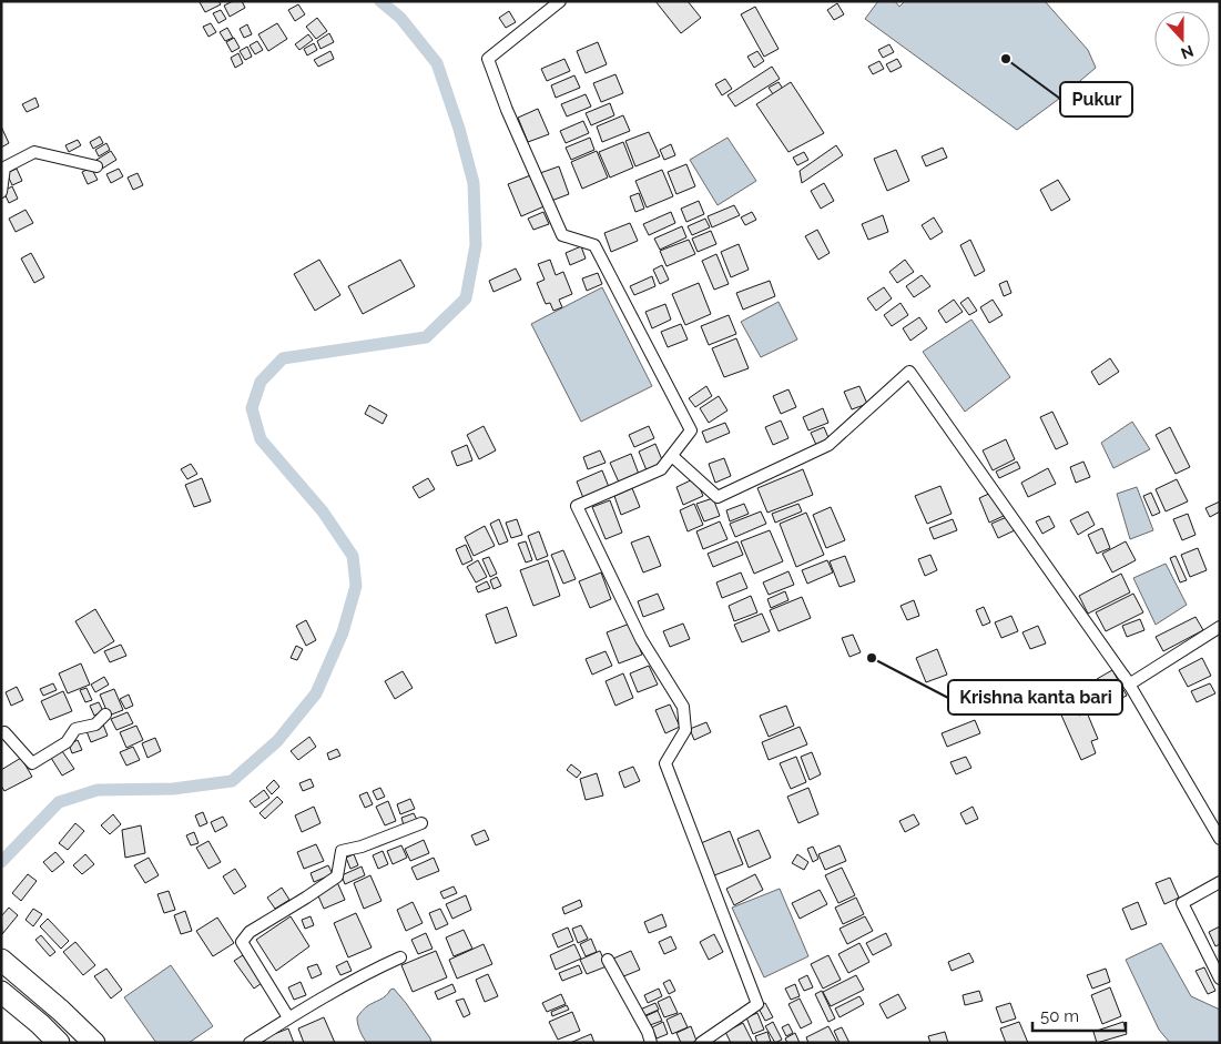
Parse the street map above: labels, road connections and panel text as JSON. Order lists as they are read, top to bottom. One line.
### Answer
{"places":["Pukur","Krishna kanta bari"],"scale_bar":"50 m","north":"bottom"}
